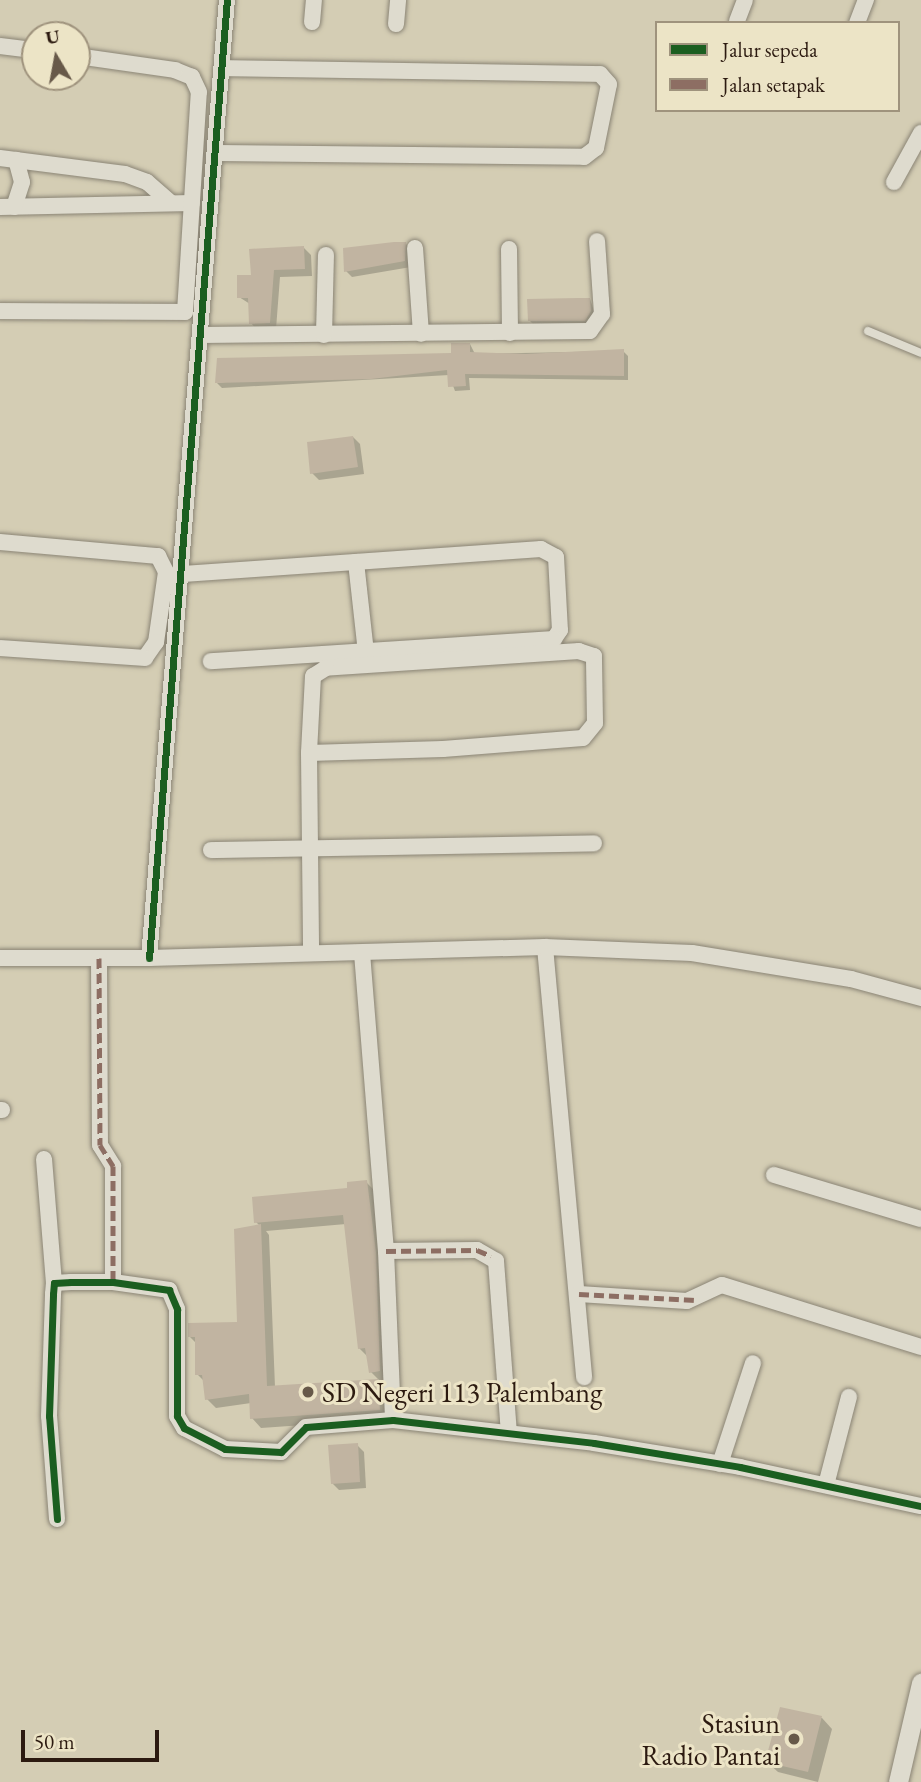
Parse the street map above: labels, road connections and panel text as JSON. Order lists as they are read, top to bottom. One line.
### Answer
{"places":["SD Negeri 113 Palembang","Stasiun Radio Pantai"],"legend":["Jalur sepeda","Jalan setapak"],"scale_bar":"50 m","north":"top"}
